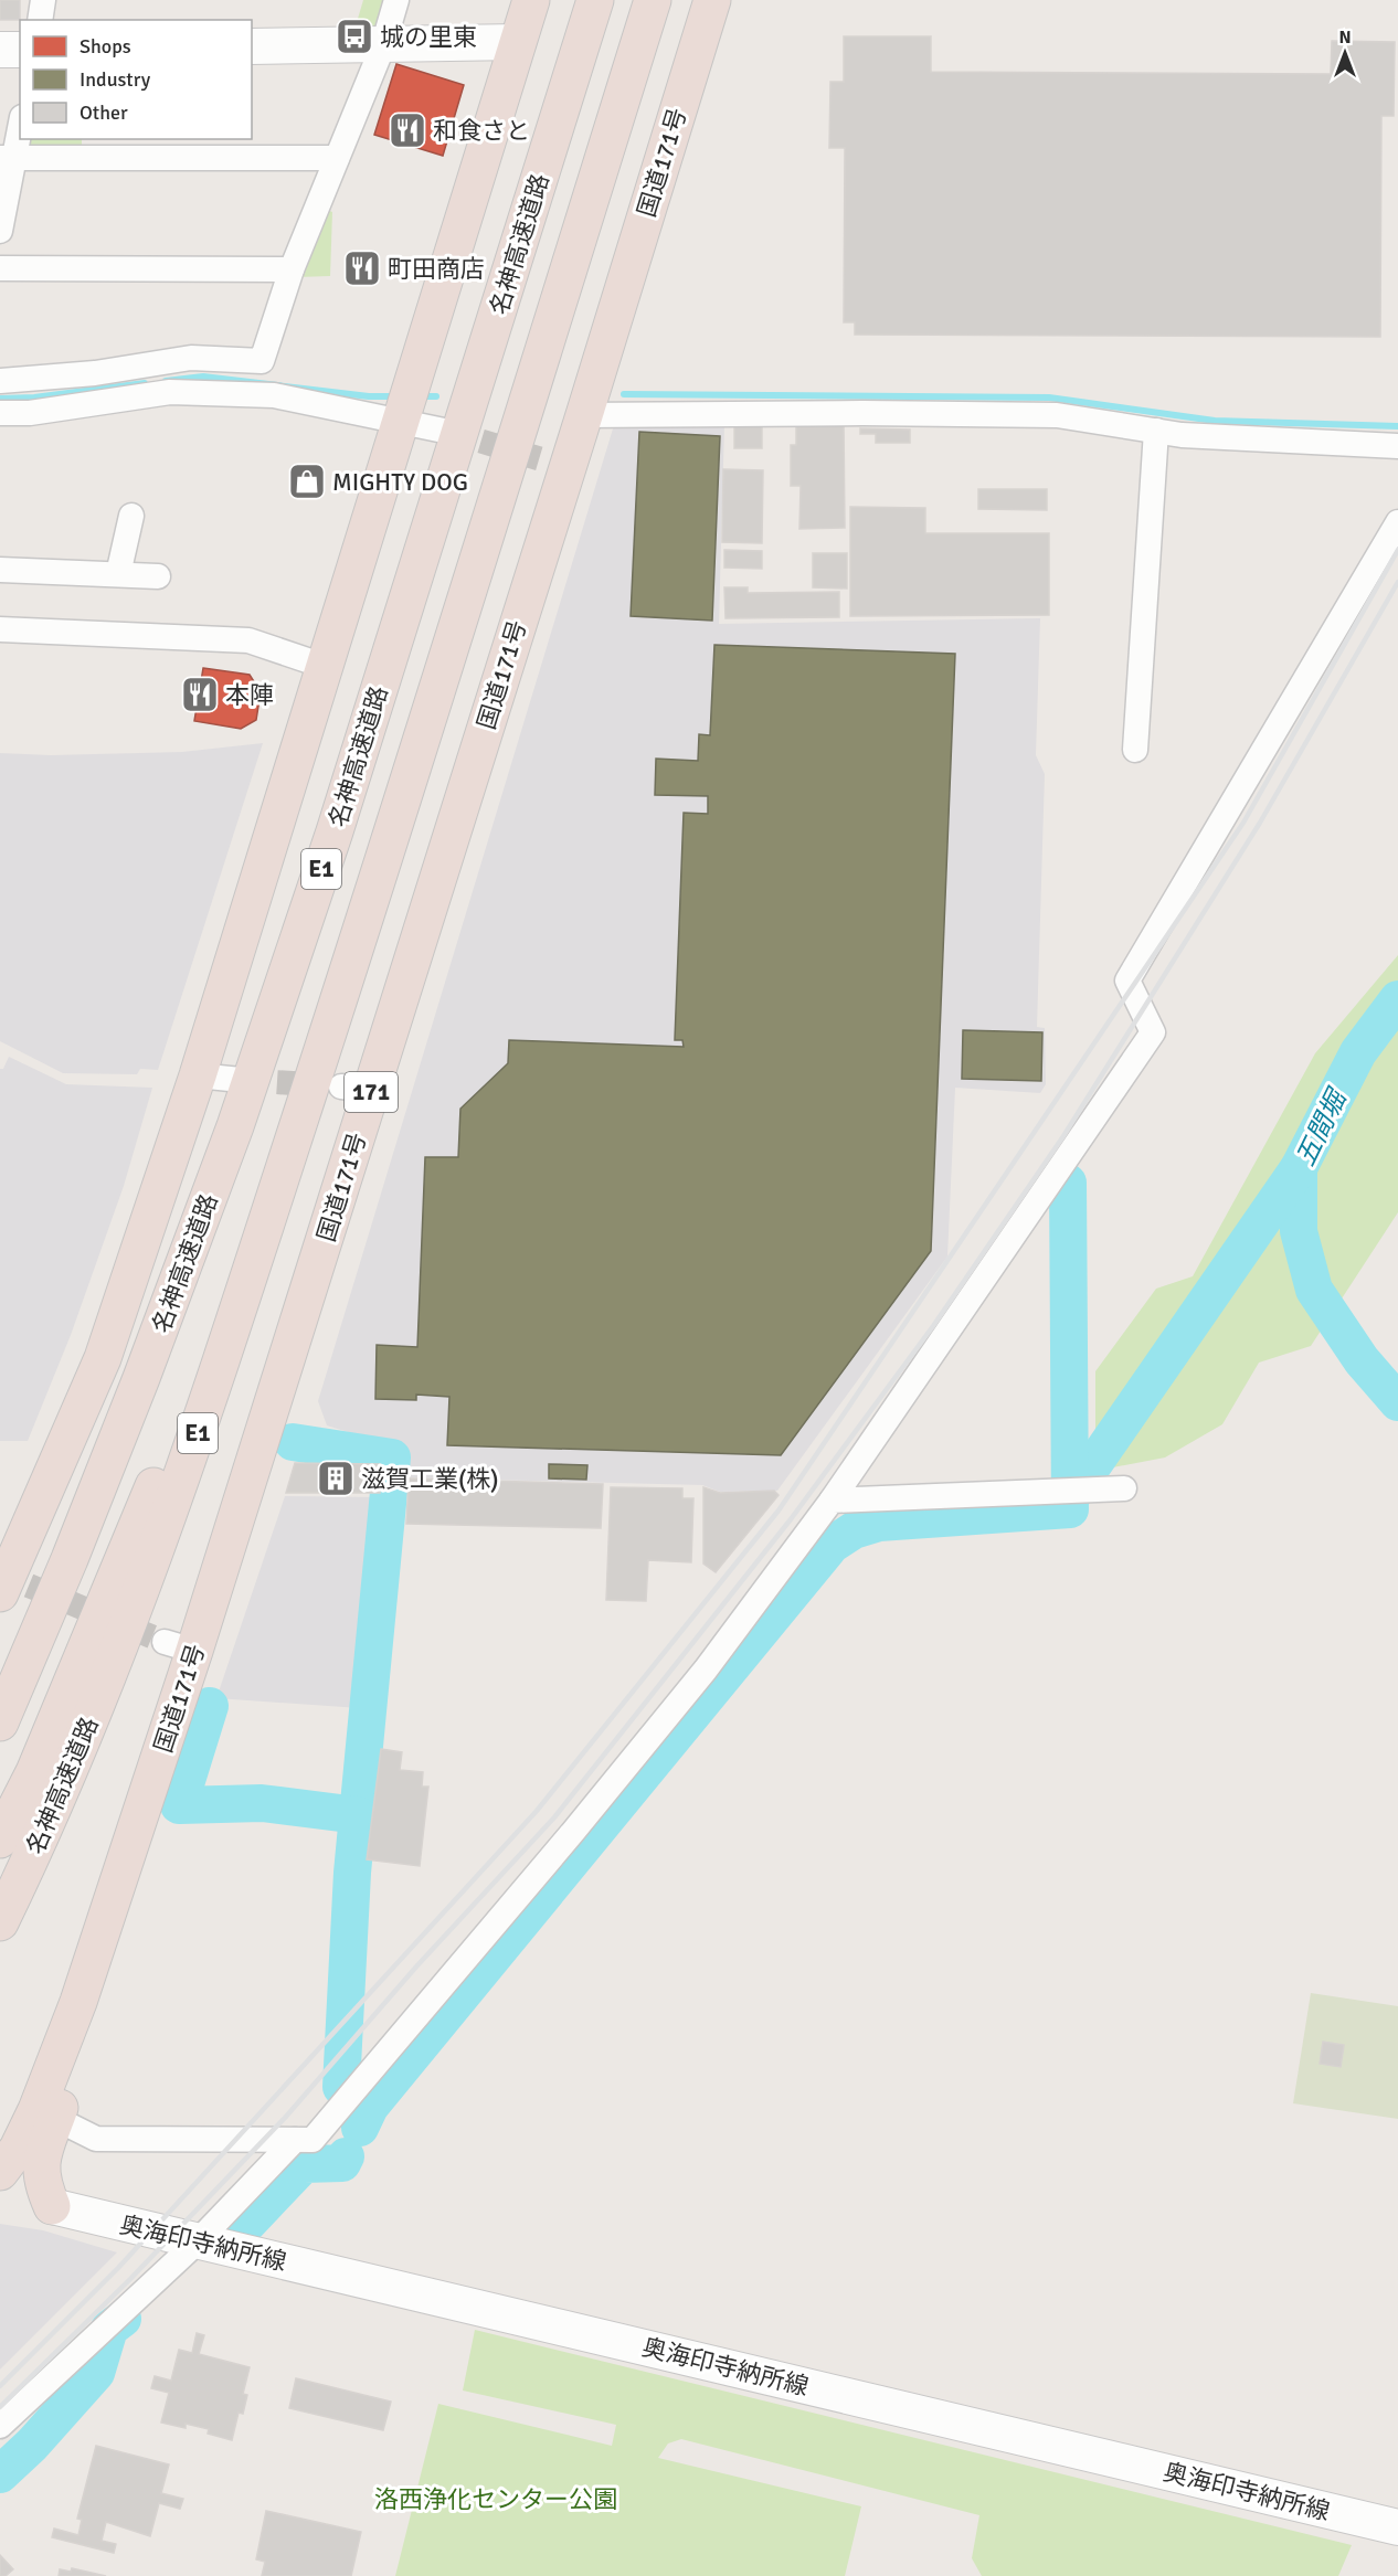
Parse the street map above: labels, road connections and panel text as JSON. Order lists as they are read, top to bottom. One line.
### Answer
{"streets":{"highway":["国道171号","名神高速道路","E1","171"],"main road":["奥海印寺納所線"]},"water":["五間堀"],"parks":["洛西浄化センター公園"],"places":{"bus stop":["城の里東"],"restaurant":["和食さと","町田商店","本陣"],"shop":["MIGHTY DOG"],"building":["滋賀工業(株)"]},"legend":["Shops","Industry","Other"],"north":"top"}
